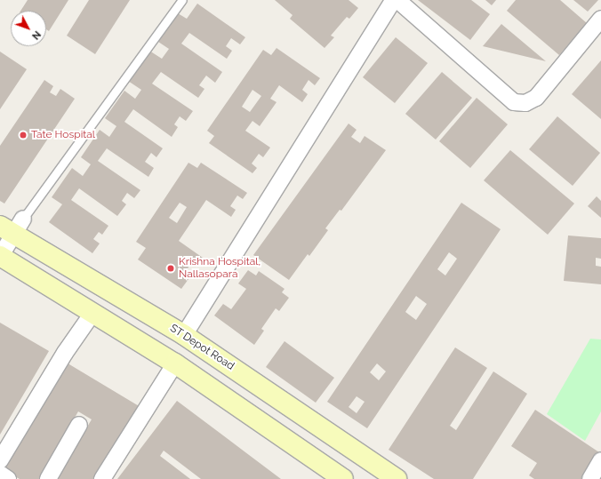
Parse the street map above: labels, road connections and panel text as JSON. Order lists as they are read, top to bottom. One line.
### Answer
{"streets":{"street":["ST Depot Road"]},"places":["Tate Hospital","Krishna Hospital, Nallasopara"],"north":"bottom right"}
